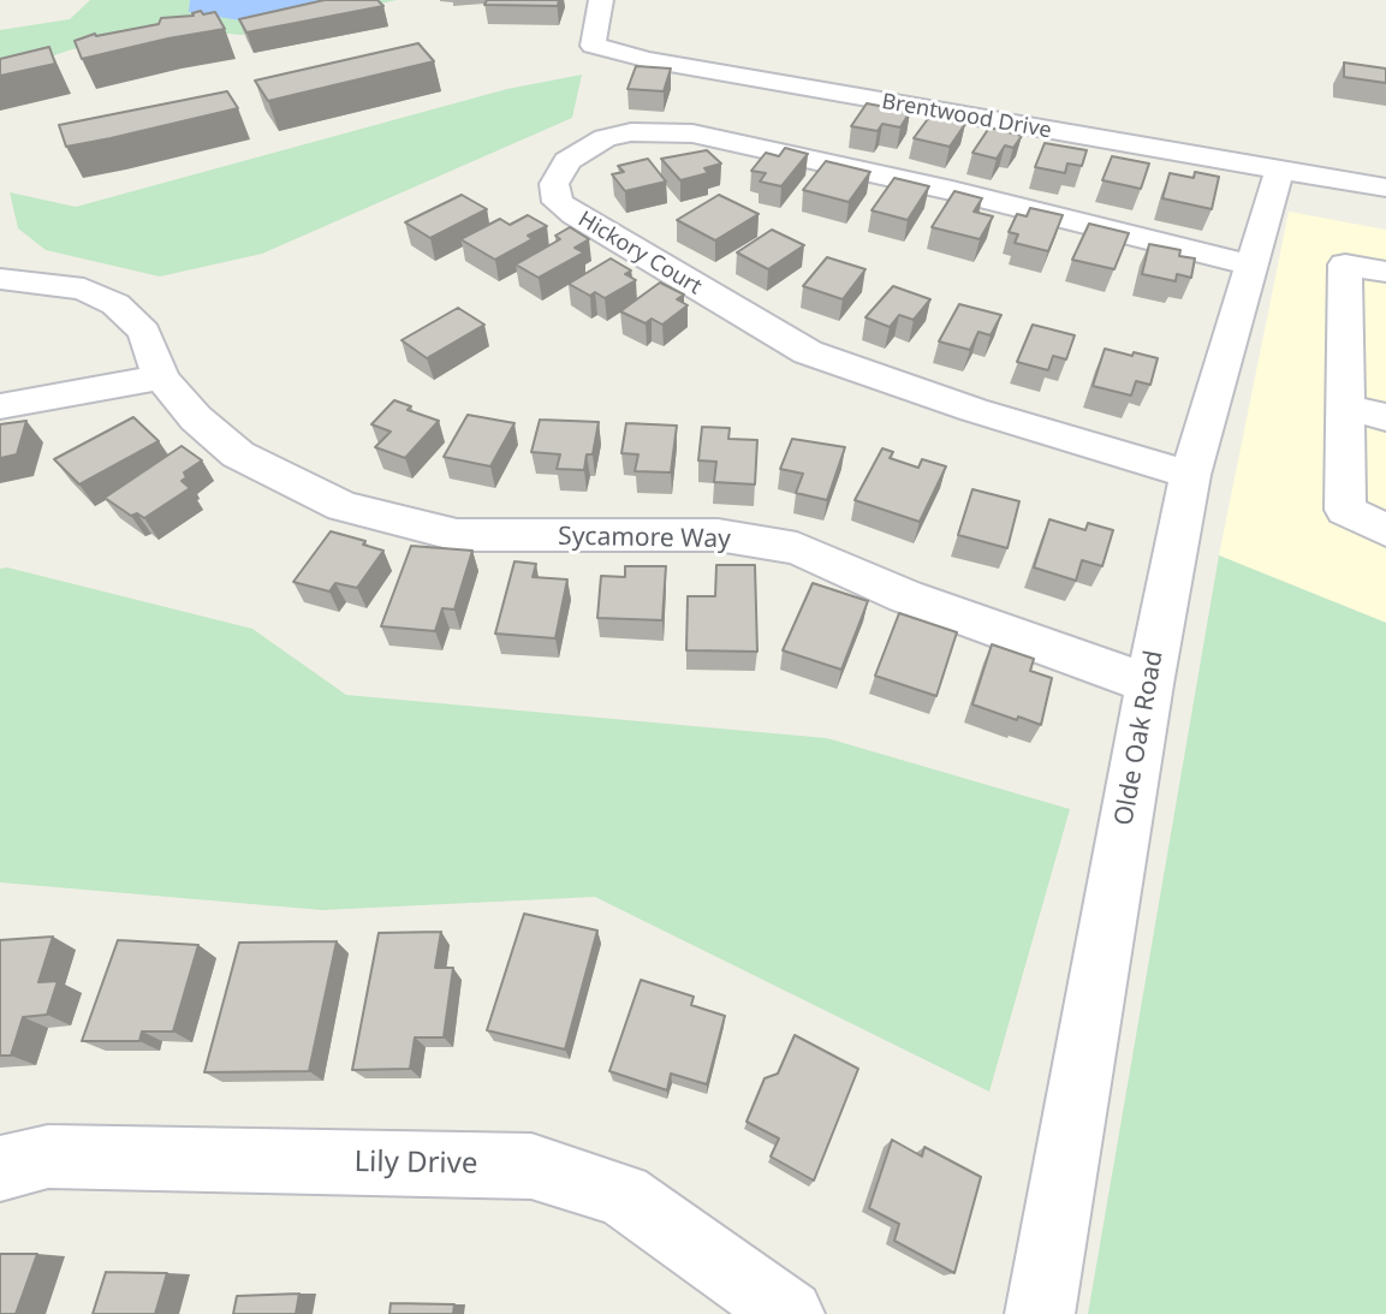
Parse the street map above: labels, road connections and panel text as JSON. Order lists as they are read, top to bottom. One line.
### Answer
{"streets":{"street":["Brentwood Drive","Hickory Court","Sycamore Way","Olde Oak Road","Lily Drive"]},"crossings":[["Brentwood Drive","Olde Oak Road"],["Hickory Court","Olde Oak Road"],["Sycamore Way","Olde Oak Road"]]}
